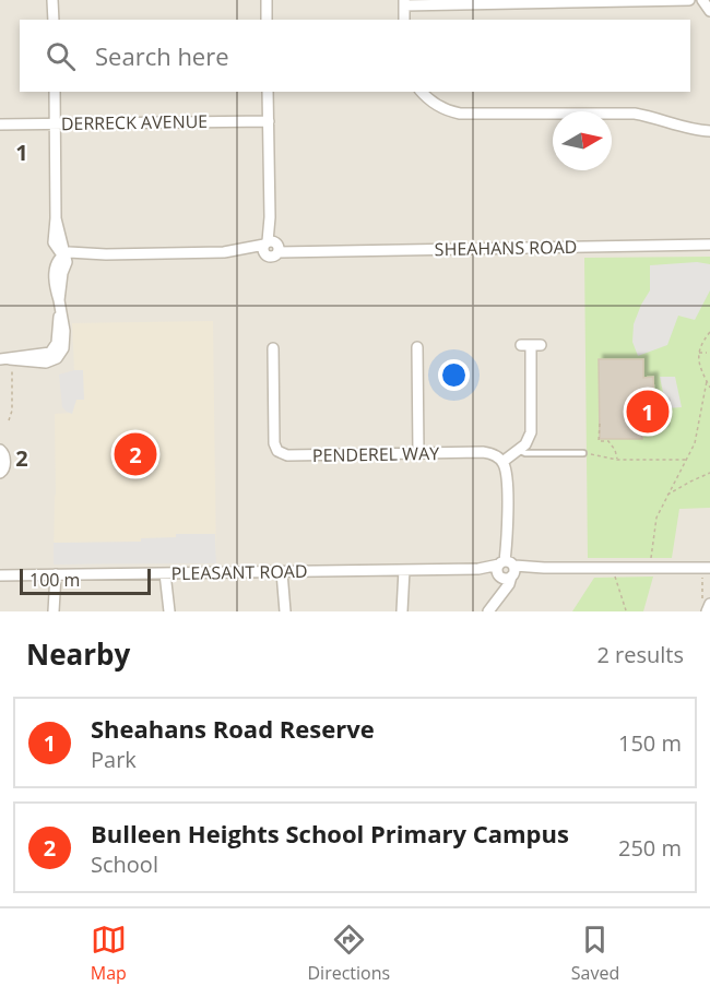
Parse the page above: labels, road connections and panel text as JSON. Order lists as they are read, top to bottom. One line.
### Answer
{"streets":{"street":["DERRECK AVENUE","SHEAHANS ROAD","PENDEREL WAY","PLEASANT ROAD"]},"scale_bar":"100 m","north":"right","page":{"search":"Search here","pins":["1","2"],"scale":"100 m","heading":["Nearby","2 results"],"list":[{"mark":"1","name":"Sheahans Road Reserve","note":"Park","value":"150 m"},{"mark":"2","name":"Bulleen Heights School Primary Campus","note":"School","value":"250 m"}],"nav":["Map","Directions","Saved"]},"grid":{"rows":["1","2"]}}
